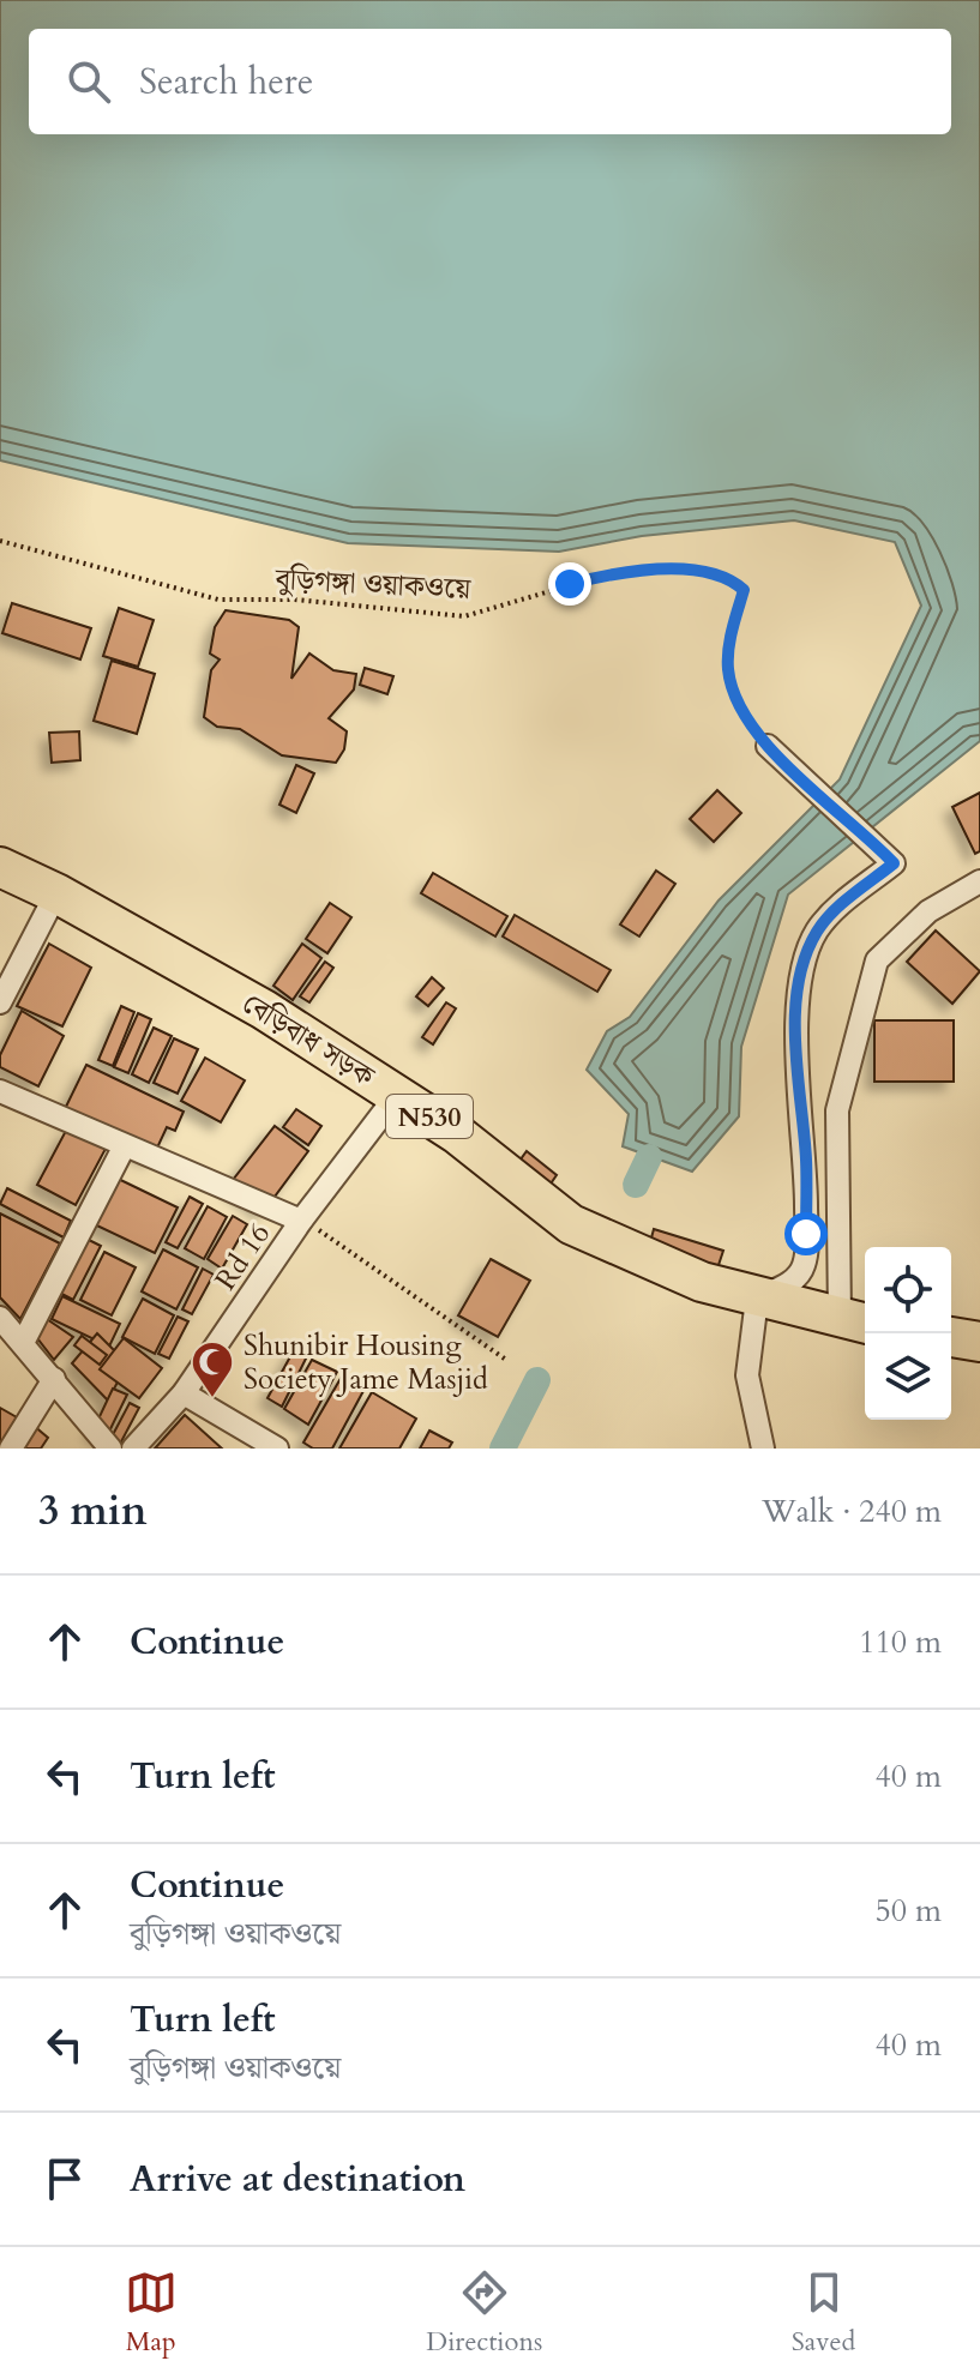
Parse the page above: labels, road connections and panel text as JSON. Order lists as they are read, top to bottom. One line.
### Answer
{"streets":{"highway":["বেড়িবাধ সড়ক","N530"],"street":["Rd 16"],"path":["বুড়িগঙ্গা ওয়াকওয়ে"]},"crossings":[["বেড়িবাধ সড়ক","Rd 16"]],"places":{"mosque":["Shunibir Housing Society Jame Masjid"]},"page":{"search":"Search here","heading":["3 min","Walk · 240 m"],"list":[["Continue","110 m"],["Turn left","40 m"],["Continue","বুড়িগঙ্গা ওয়াকওয়ে","50 m"],["Turn left","বুড়িগঙ্গা ওয়াকওয়ে","40 m"],"Arrive at destination"],"nav":["Map","Directions","Saved"]}}
